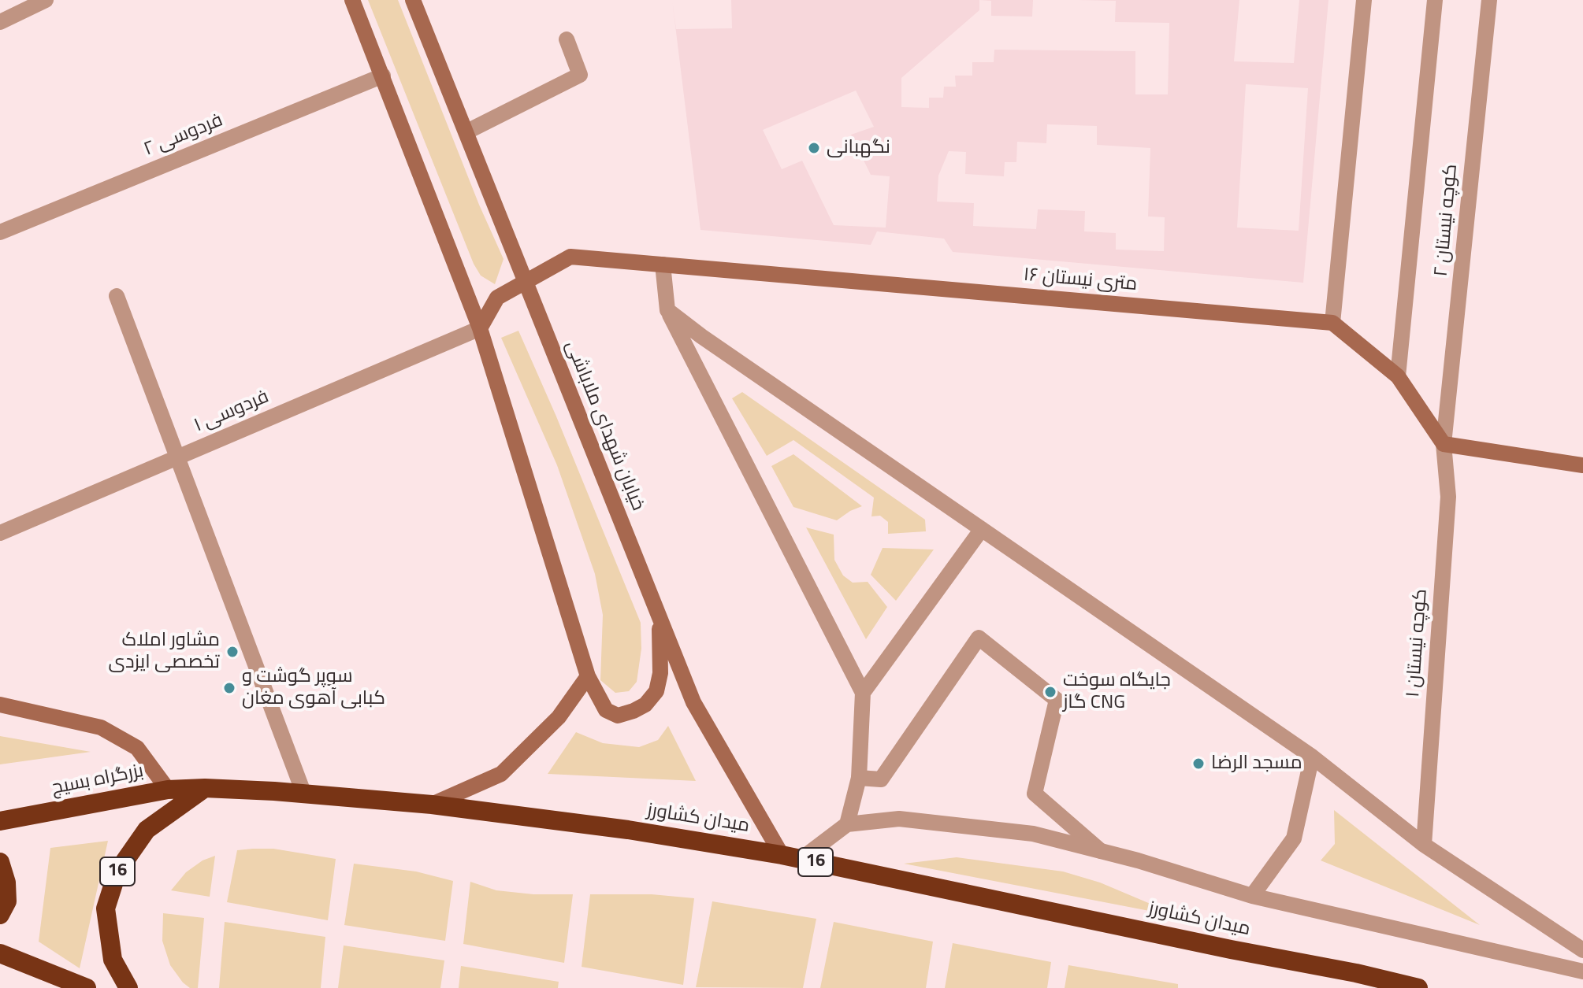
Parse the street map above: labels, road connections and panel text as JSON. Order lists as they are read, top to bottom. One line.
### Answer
{"streets":{"highway":["بزرگراه بسیج","میدان کشاورز","16"],"main road":["۱۶ متری نیستان","خیابان شهدای ملاباشی"],"street":["فردوسی ۲","کوچه نیستان ۲","فردوسی ۱","کوچه نیستان ۱"]},"crossings":[["کوچه نیستان ۲","کوچه نیستان ۱"],["۱۶ متری نیستان","فردوسی ۱"],["۱۶ متری نیستان","خیابان شهدای ملاباشی"],["خیابان شهدای ملاباشی","میدان کشاورز"],["بزرگراه بسیج","میدان کشاورز"],["بزرگراه بسیج","16"],["میدان کشاورز","16"]],"places":["نگهبانی","مشاور املاک تخصصی ایزدی","سوپر گوشت و کبابی آهوی مغان","جایگاه سوخت گاز CNG","مسجد الرضا"]}
